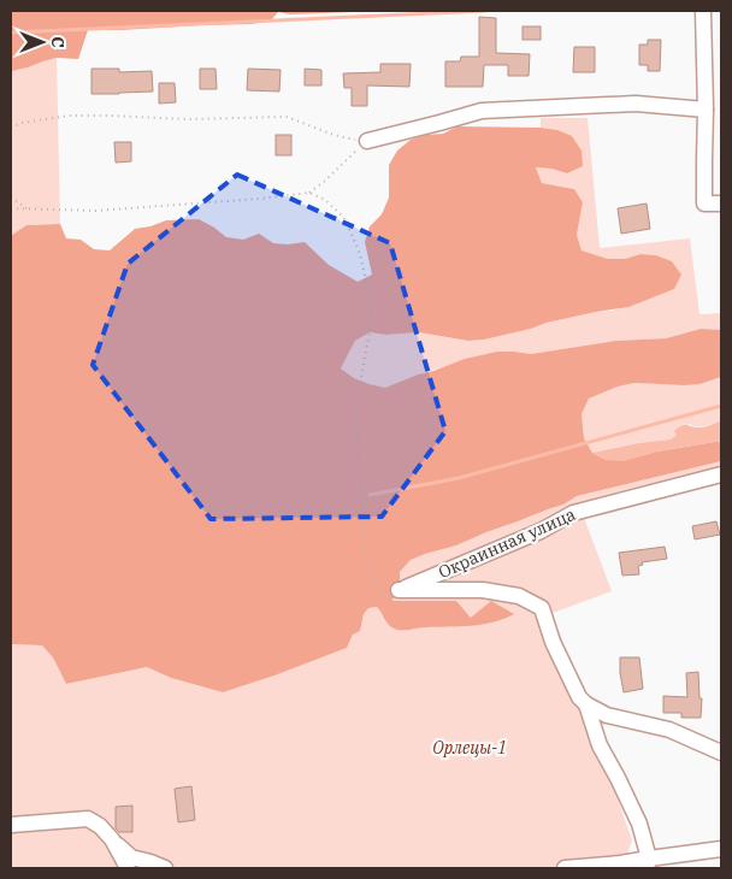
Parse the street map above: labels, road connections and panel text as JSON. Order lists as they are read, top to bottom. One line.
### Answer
{"streets":{"street":["Окраинная улица"]},"parks":["Орлецы-1"],"north":"right"}
